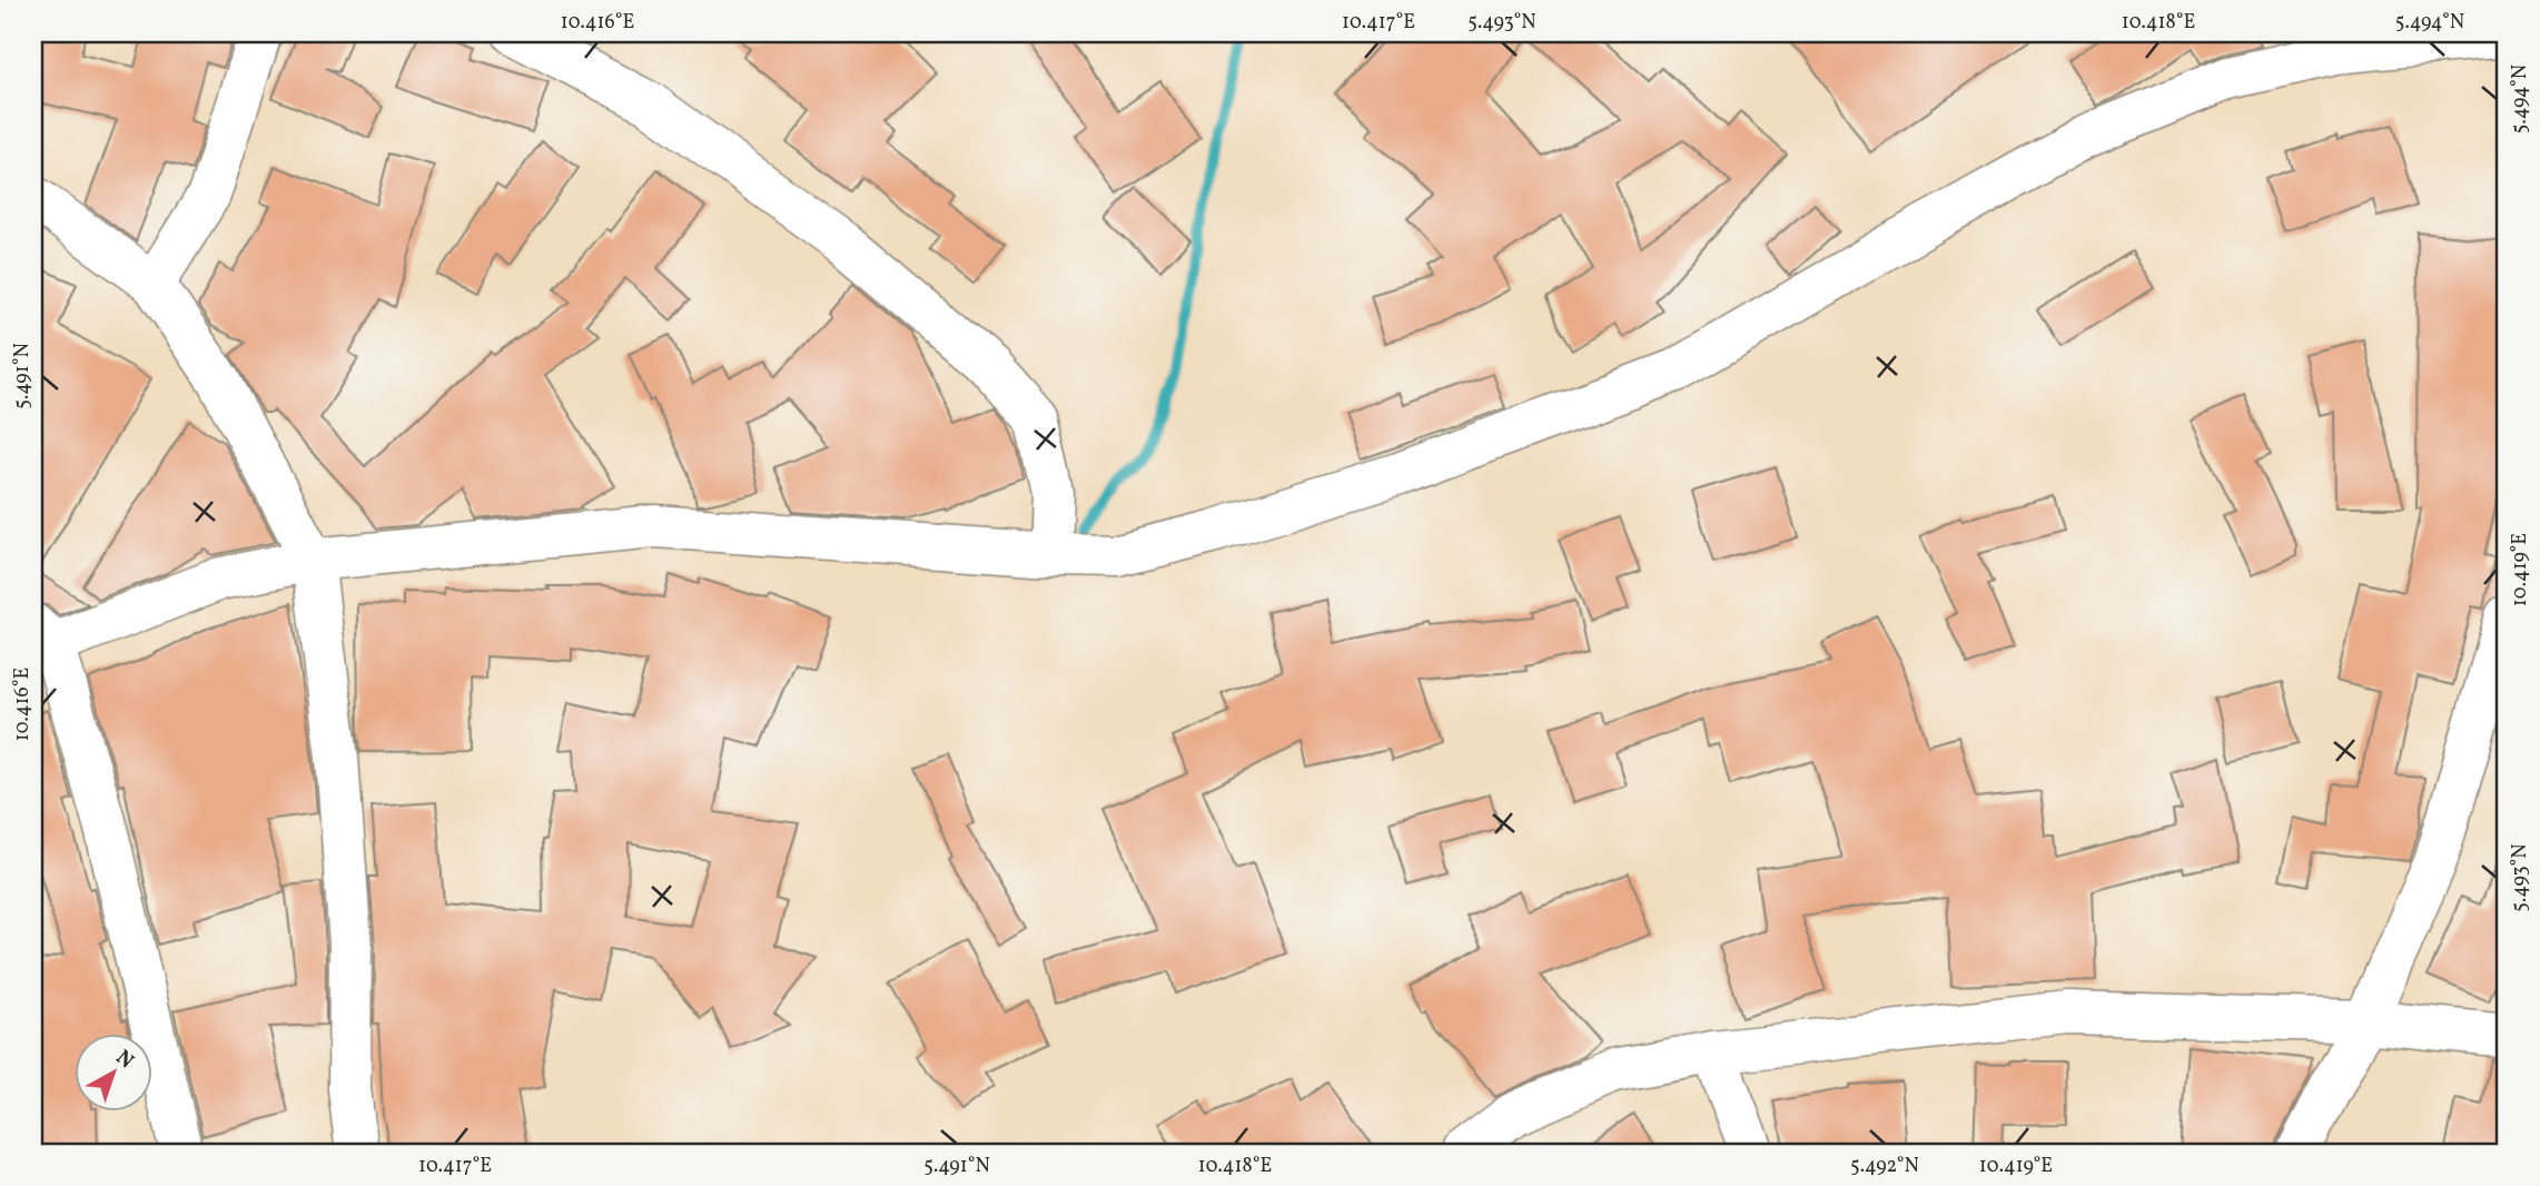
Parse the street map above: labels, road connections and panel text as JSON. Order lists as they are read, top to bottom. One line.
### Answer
{"north":"top right","coordinates":["10.416°E","10.417°E","5.493°N","10.418°E","5.494°N","5.491°N","10.419°E","5.492°N"]}
